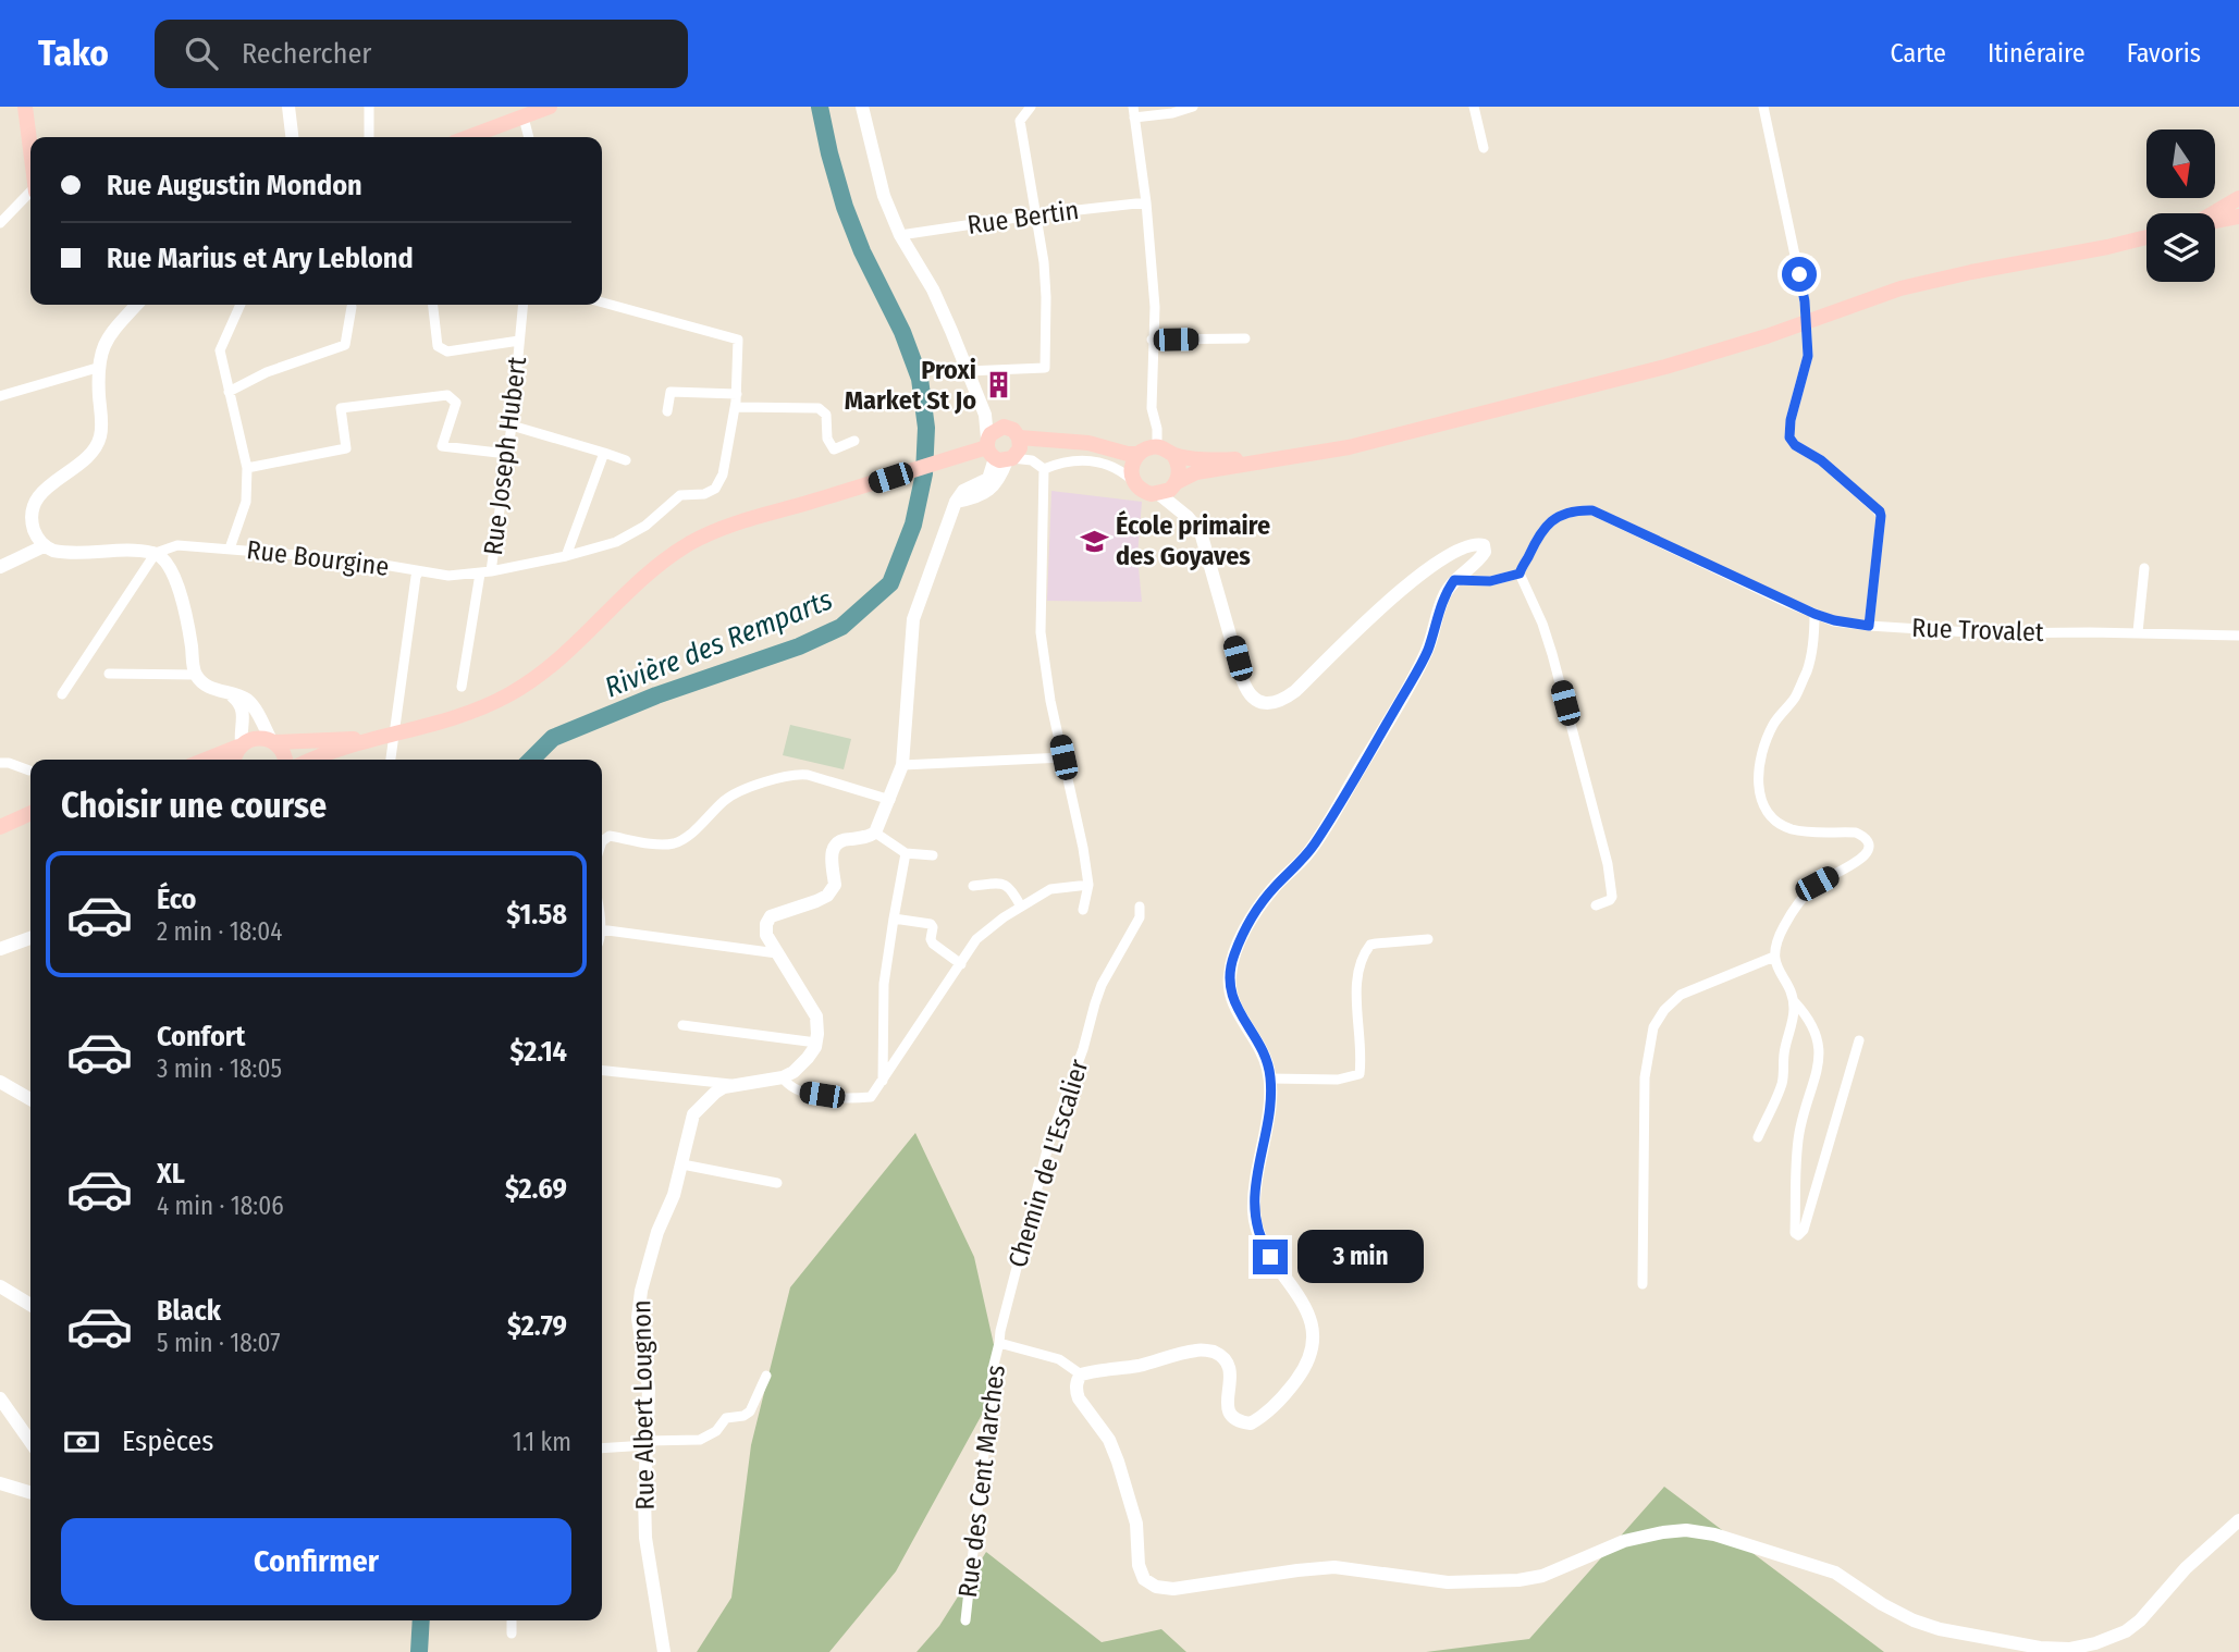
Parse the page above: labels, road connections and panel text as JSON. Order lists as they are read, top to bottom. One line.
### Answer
{"streets":{"main road":["Rue Albert Lougnon"],"street":["Rue Bertin","Rue Joseph Hubert","Rue Bourgine","Rue Trovalet","Chemin de L'Escalier","Rue des Cent Marches"]},"crossings":[["Rue Joseph Hubert","Rue Bourgine"],["Chemin de L'Escalier","Rue des Cent Marches"]],"water":["Rivière des Remparts"],"places":{"building":["Proxi Market St Jo"],"school or university":["École primaire des Goyaves"]},"north":"bottom","page":{"header":"Tako","search":"Rechercher","nav":["Carte","Itinéraire","Favoris"],"banner":["Rue Augustin Mondon","Rue Marius et Ary Leblond"],"heading":"Choisir une course","list":[{"name":"Éco","note":"2 min · 18:04","value":"$1.58"},{"name":"Confort","note":"3 min · 18:05","value":"$2.14"},{"name":"XL","note":"4 min · 18:06","value":"$2.69"},{"name":"Black","note":"5 min · 18:07","value":"$2.79"}],"bubble":"3 min","pay":["Espèces","1.1 km"],"buttons":"Confirmer"}}
